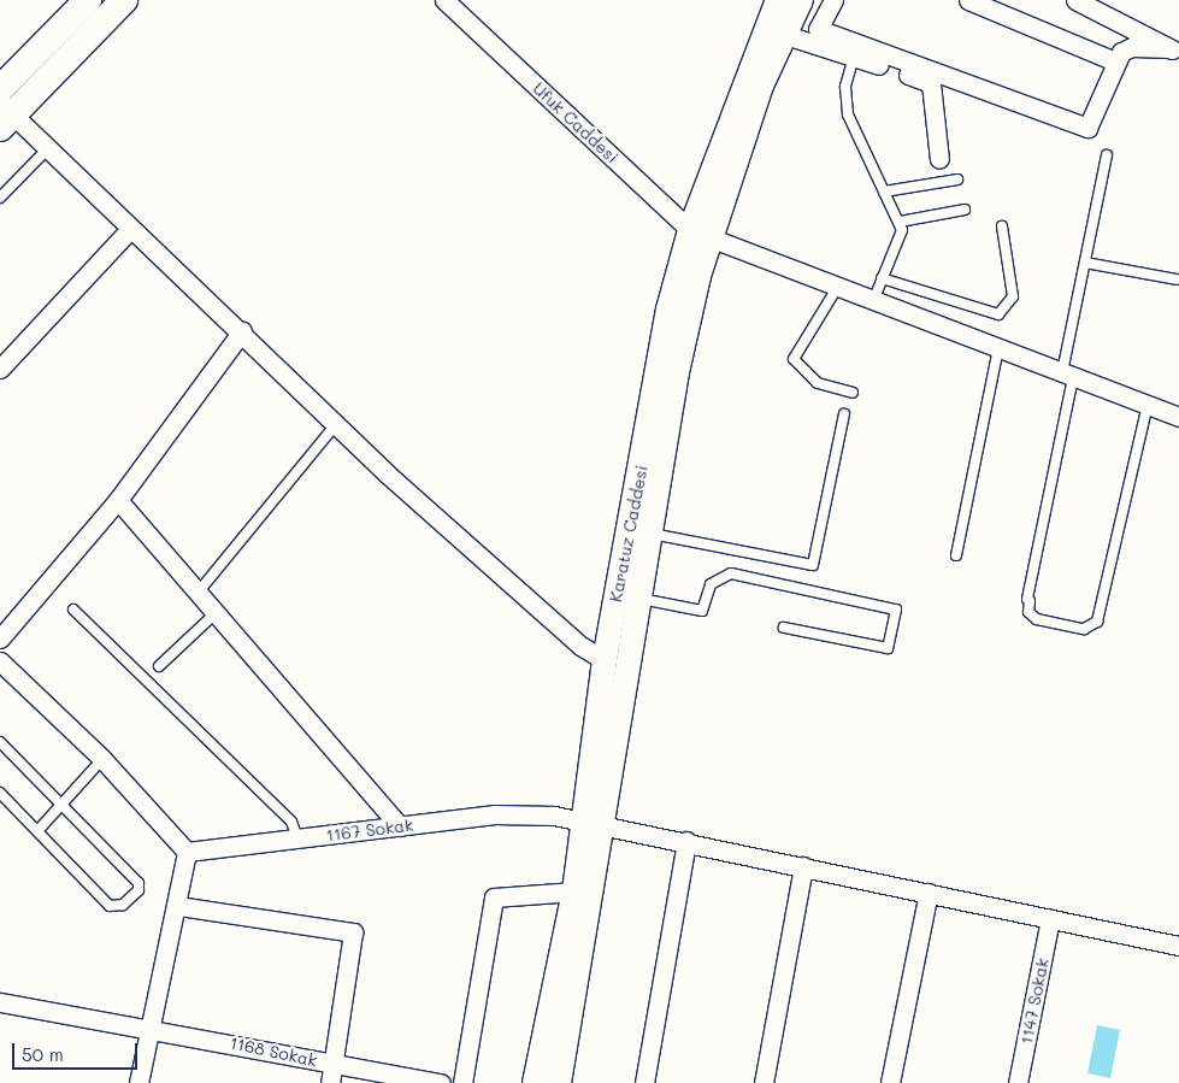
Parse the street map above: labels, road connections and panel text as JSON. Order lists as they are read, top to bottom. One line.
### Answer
{"streets":{"street":["Ufuk Caddesi","Karatuz Caddesi","1167 Sokak","1147 Sokak","1168 Sokak"]},"crossings":[["Ufuk Caddesi","Karatuz Caddesi"],["Karatuz Caddesi","1167 Sokak"],["1167 Sokak","1147 Sokak"]],"scale_bar":"50 m"}
